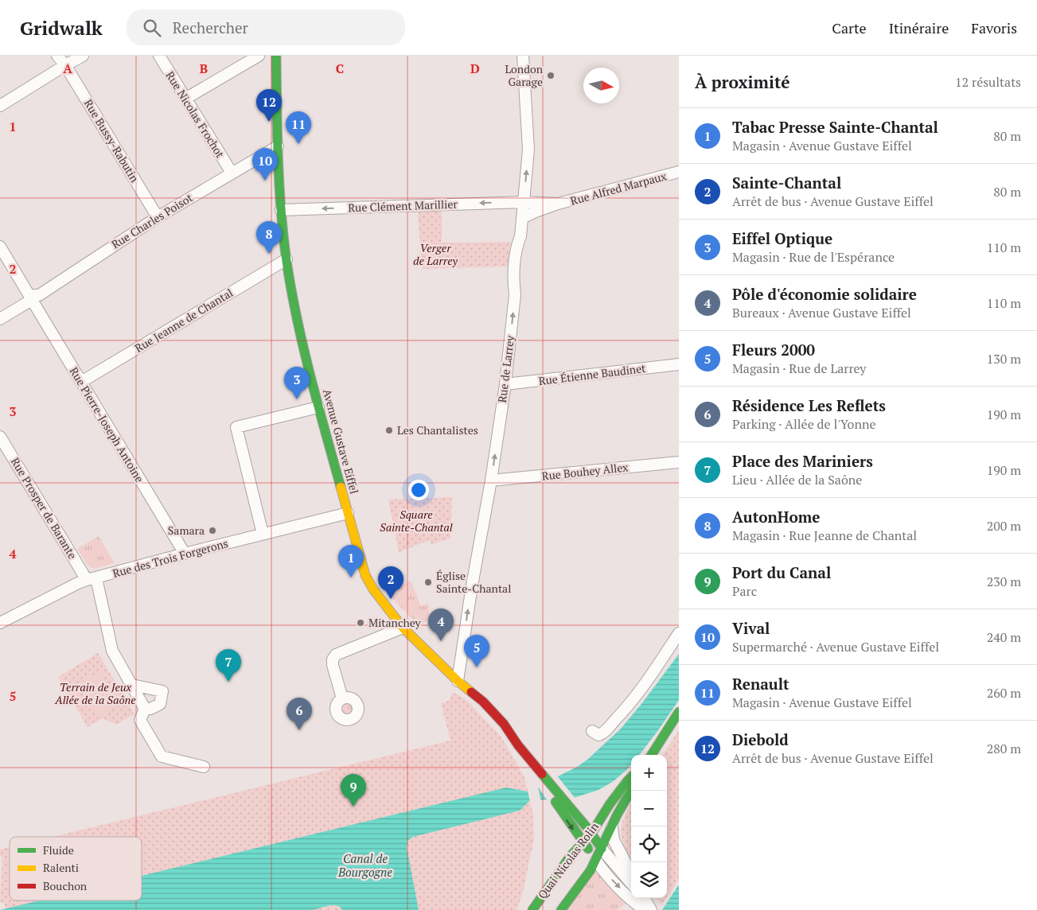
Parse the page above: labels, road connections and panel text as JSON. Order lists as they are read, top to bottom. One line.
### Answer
{"streets":{"main road":["Avenue Gustave Eiffel","Quai Nicolas Rolin"],"street":["Rue Nicolas Frochot","Rue Bussy-Rabutin","Rue Alfred Marpaux","Rue Clément Marillier","Rue Charles Poisot","Rue Jeanne de Chantal","Rue de Larrey","Rue Étienne Baudinet","Rue Pierre-Joseph Antoine","Rue Bouhey Allex","Rue Prosper de Barante","Rue des Trois Forgerons"]},"crossings":[["Rue Nicolas Frochot","Rue Charles Poisot"],["Rue Bussy-Rabutin","Rue Charles Poisot"],["Rue Alfred Marpaux","Rue Clément Marillier"],["Rue Alfred Marpaux","Rue de Larrey"],["Rue Clément Marillier","Rue de Larrey"],["Rue Clément Marillier","Avenue Gustave Eiffel"],["Rue Charles Poisot","Rue Pierre-Joseph Antoine"],["Rue Charles Poisot","Avenue Gustave Eiffel"],["Rue Jeanne de Chantal","Rue Pierre-Joseph Antoine"],["Rue Jeanne de Chantal","Avenue Gustave Eiffel"],["Rue de Larrey","Rue Étienne Baudinet"],["Rue de Larrey","Avenue Gustave Eiffel"],["Rue de Larrey","Rue Bouhey Allex"],["Rue Pierre-Joseph Antoine","Rue des Trois Forgerons"],["Avenue Gustave Eiffel","Rue des Trois Forgerons"],["Avenue Gustave Eiffel","Quai Nicolas Rolin"],["Rue Prosper de Barante","Rue des Trois Forgerons"]],"one_way":["Rue Clément Marillier","Rue de Larrey"],"water":["Canal de Bourgogne"],"parks":["Verger de Larrey","Square Sainte-Chantal","Terrain de Jeux Allée de la Saône"],"places":["London Garage","Les Chantalistes","Samara","Église Sainte-Chantal","Mitanchey"],"legend":["Fluide","Ralenti","Bouchon"],"north":"right","page":{"header":"Gridwalk","search":"Rechercher","nav":["Carte","Itinéraire","Favoris"],"heading":["À proximité","12 résultats"],"pins":["12","11","10","8","3","1","2","4","5","7","6","9"],"list":[{"mark":"1","name":"Tabac Presse Sainte-Chantal","note":"Magasin · Avenue Gustave Eiffel","value":"80 m"},{"mark":"2","name":"Sainte-Chantal","note":"Arrêt de bus · Avenue Gustave Eiffel","value":"80 m"},{"mark":"3","name":"Eiffel Optique","note":"Magasin · Rue de l'Espérance","value":"110 m"},{"mark":"4","name":"Pôle d'économie solidaire","note":"Bureaux · Avenue Gustave Eiffel","value":"110 m"},{"mark":"5","name":"Fleurs 2000","note":"Magasin · Rue de Larrey","value":"130 m"},{"mark":"6","name":"Résidence Les Reflets","note":"Parking · Allée de l'Yonne","value":"190 m"},{"mark":"7","name":"Place des Mariniers","note":"Lieu · Allée de la Saône","value":"190 m"},{"mark":"8","name":"AutonHome","note":"Magasin · Rue Jeanne de Chantal","value":"200 m"},{"mark":"9","name":"Port du Canal","note":"Parc","value":"230 m"},{"mark":"10","name":"Vival","note":"Supermarché · Avenue Gustave Eiffel","value":"240 m"},{"mark":"11","name":"Renault","note":"Magasin · Avenue Gustave Eiffel","value":"260 m"},{"mark":"12","name":"Diebold","note":"Arrêt de bus · Avenue Gustave Eiffel","value":"280 m"}],"map_buttons":["+","−"]},"grid":{"columns":["A","B","C","D"],"rows":["1","2","3","4","5"]}}
